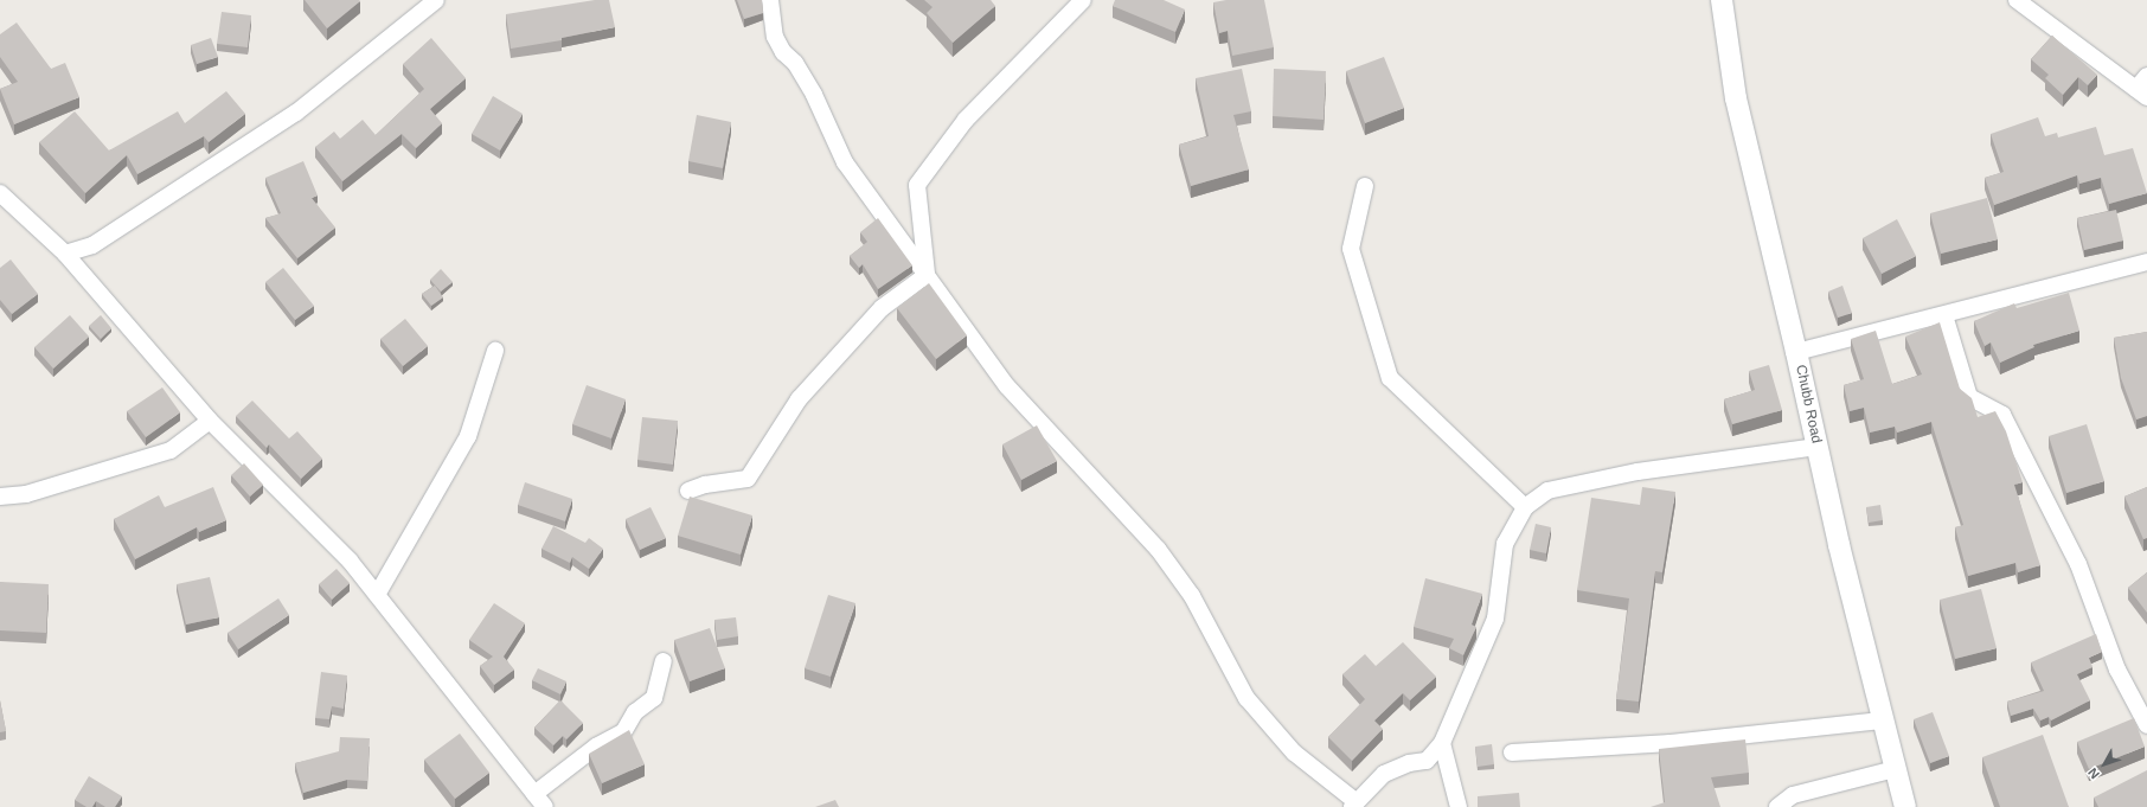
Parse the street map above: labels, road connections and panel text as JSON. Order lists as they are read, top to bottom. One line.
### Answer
{"streets":{"street":["Chubb Road"]},"north":"bottom left"}
